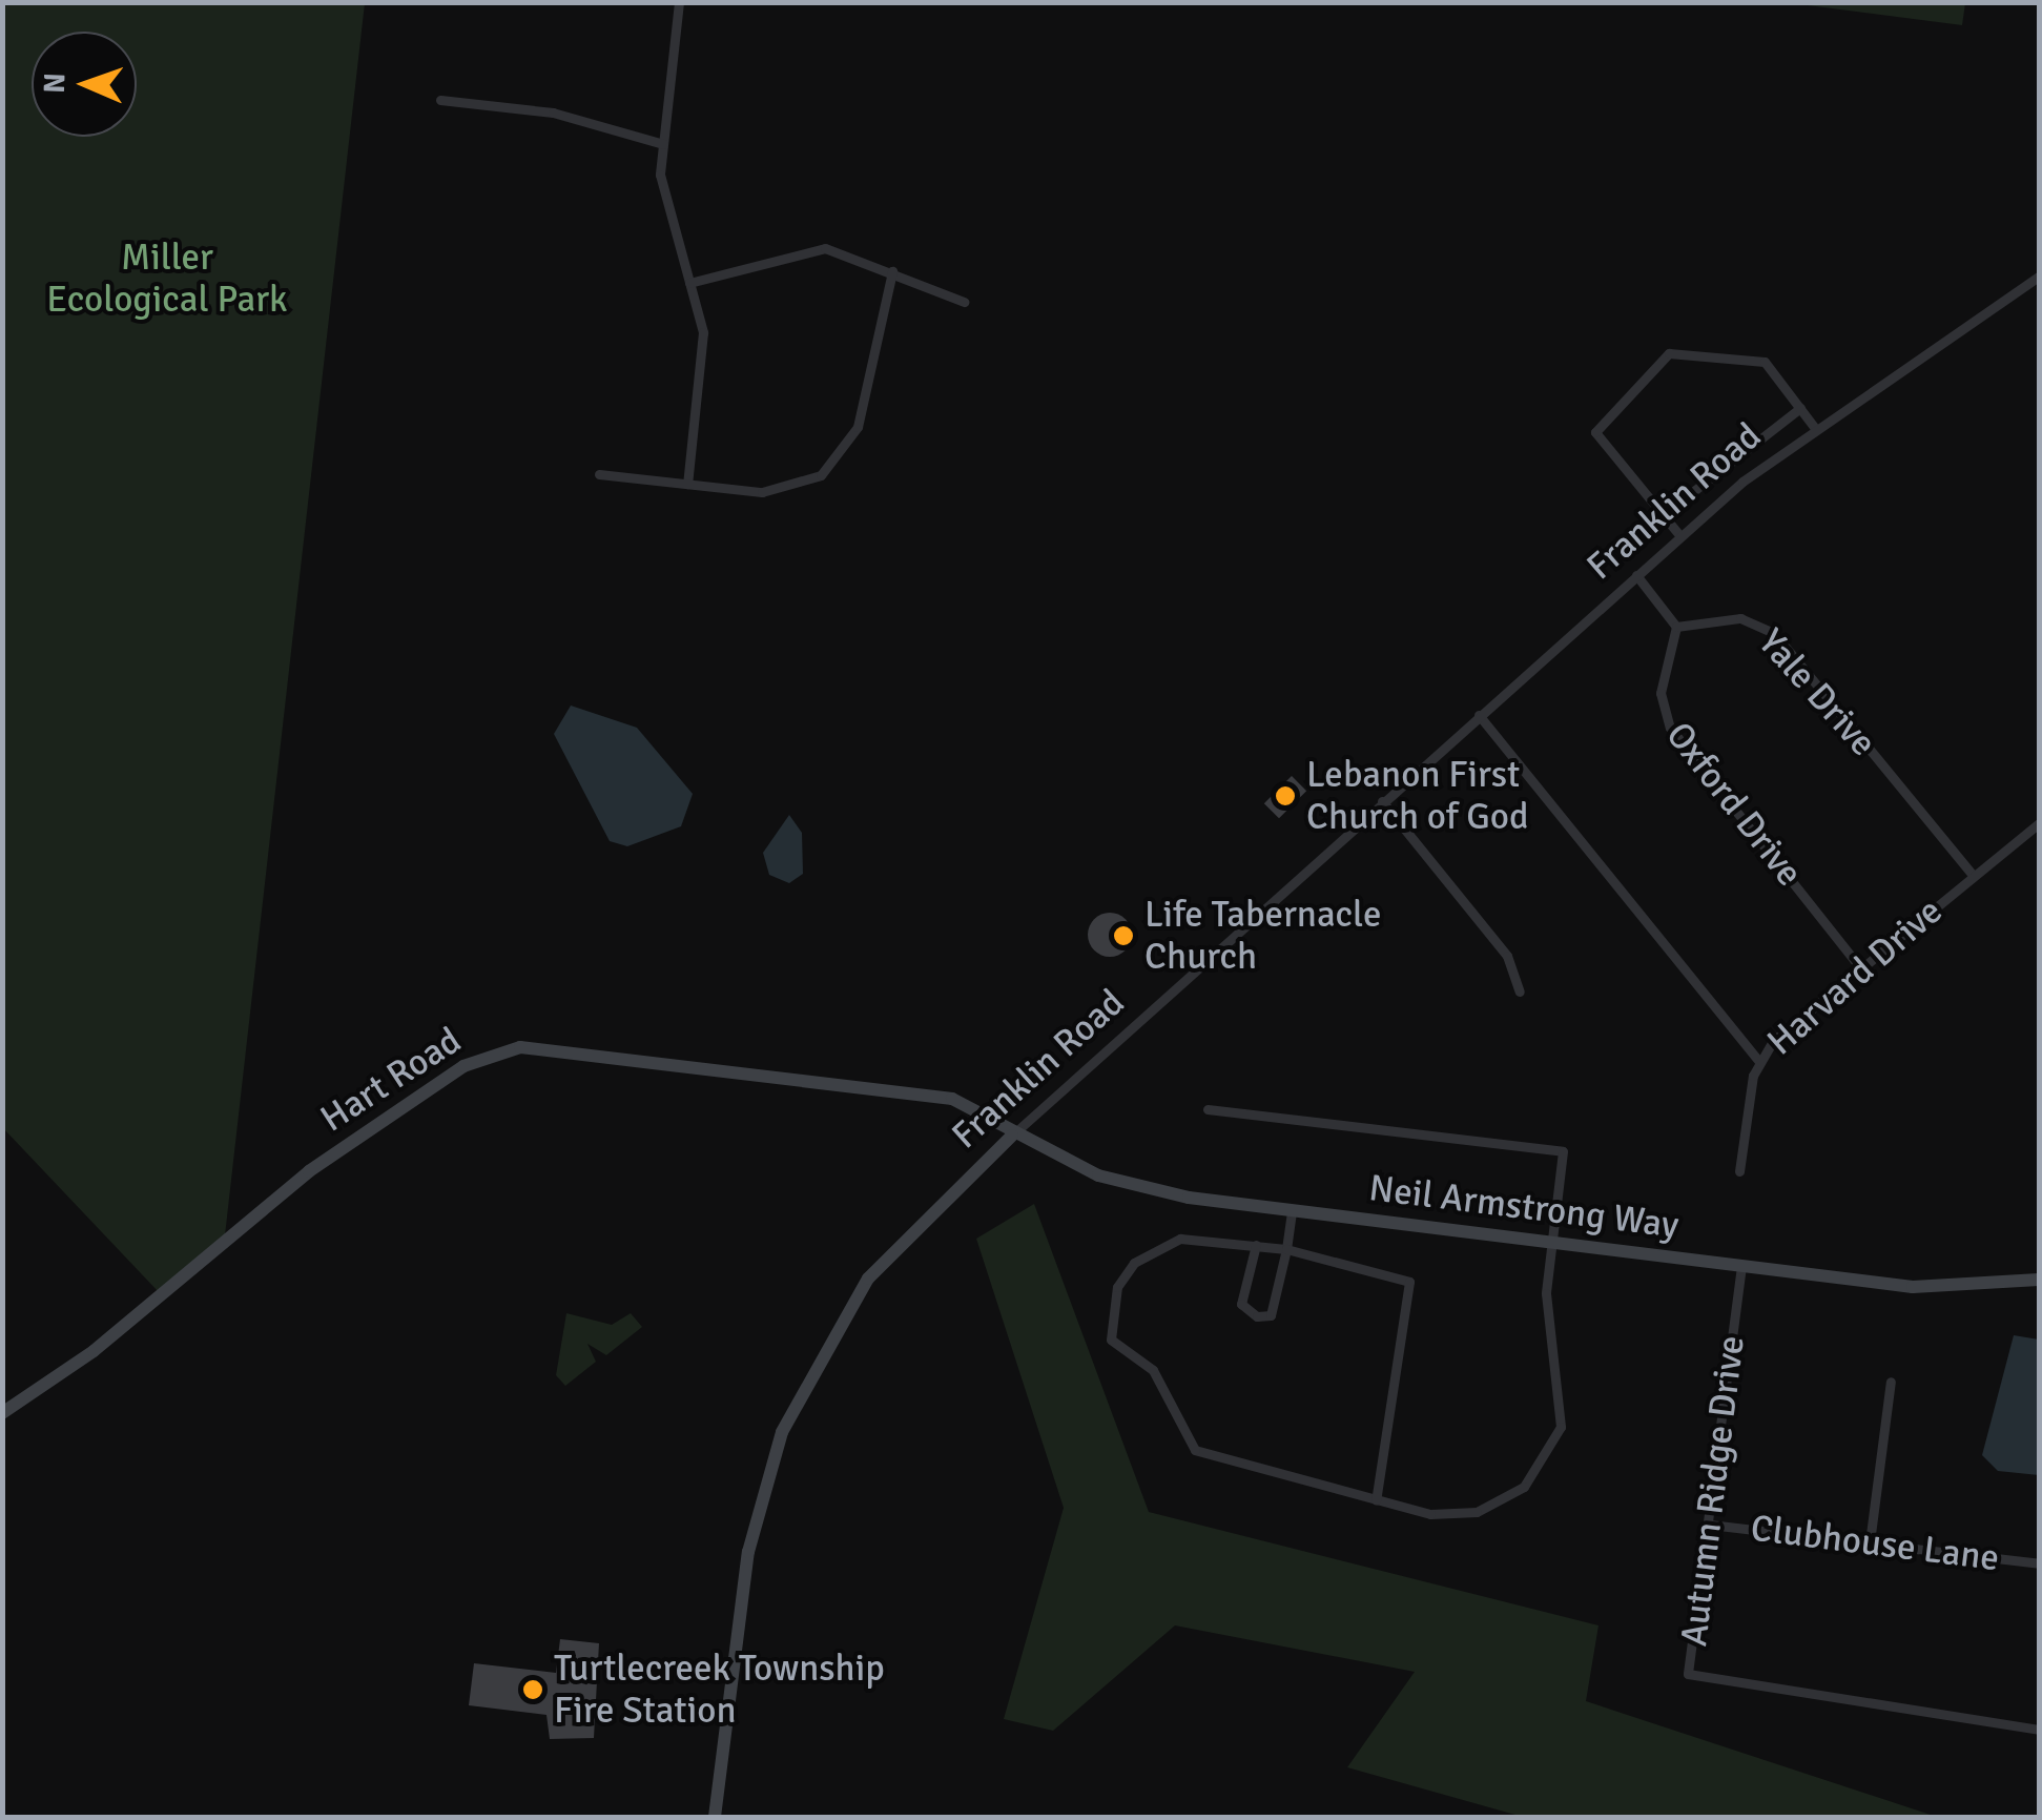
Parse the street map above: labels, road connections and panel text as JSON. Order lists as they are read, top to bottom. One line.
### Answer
{"streets":{"main road":["Franklin Road","Hart Road","Neil Armstrong Way"],"street":["Yale Drive","Oxford Drive","Harvard Drive","Autumn Ridge Drive","Clubhouse Lane"]},"crossings":[["Franklin Road","Hart Road"],["Franklin Road","Neil Armstrong Way"],["Yale Drive","Oxford Drive"],["Yale Drive","Harvard Drive"],["Oxford Drive","Harvard Drive"],["Hart Road","Neil Armstrong Way"],["Neil Armstrong Way","Autumn Ridge Drive"],["Autumn Ridge Drive","Clubhouse Lane"]],"parks":["Miller Ecological Park"],"places":["Lebanon First Church of God","Life Tabernacle Church","Turtlecreek Township Fire Station"],"north":"left"}
